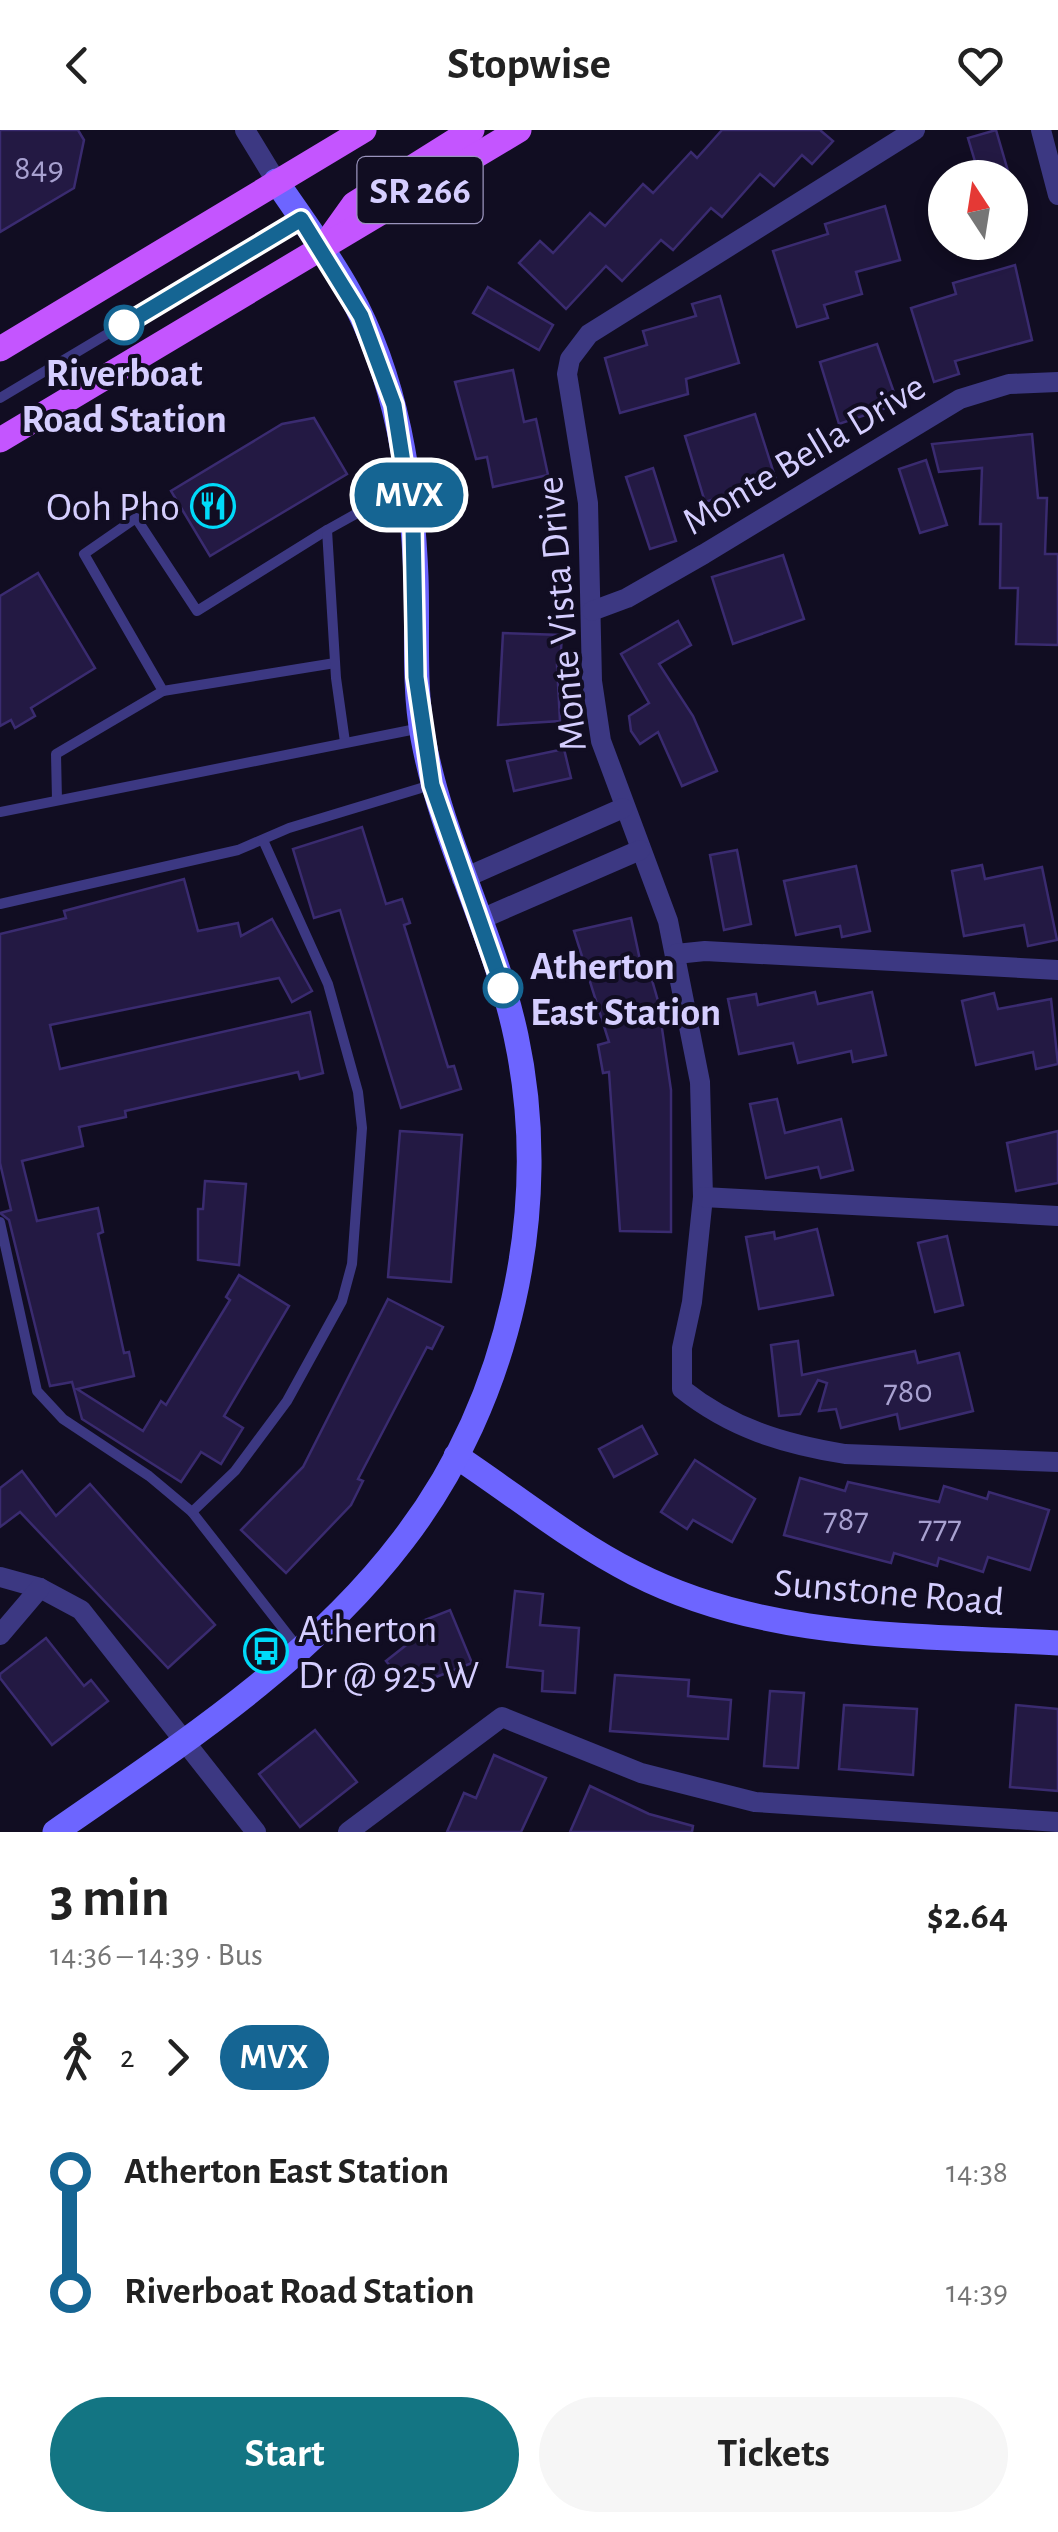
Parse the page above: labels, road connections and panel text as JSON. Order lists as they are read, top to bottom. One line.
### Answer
{"streets":{"main road":["SR 266"],"street":["Monte Bella Drive","Monte Vista Drive","Sunstone Road"]},"crossings":[["Monte Bella Drive","Monte Vista Drive"]],"places":{"other":["Riverboat Road Station","Atherton East Station"],"restaurant":["Ooh Pho"],"bus stop":["Atherton Dr @ 925 W"]},"lines":["bus line MVX"],"house_numbers":["849","780","787","777"],"north":"top","page":{"header":"Stopwise","on_map":"MVX","heading":["3 min","14:36 – 14:39 · Bus","$2.64"],"legs":["2","MVX"],"list":[{"name":"Atherton East Station","value":"14:38"},{"name":"Riverboat Road Station","value":"14:39"}],"buttons":["Start","Tickets"]}}
